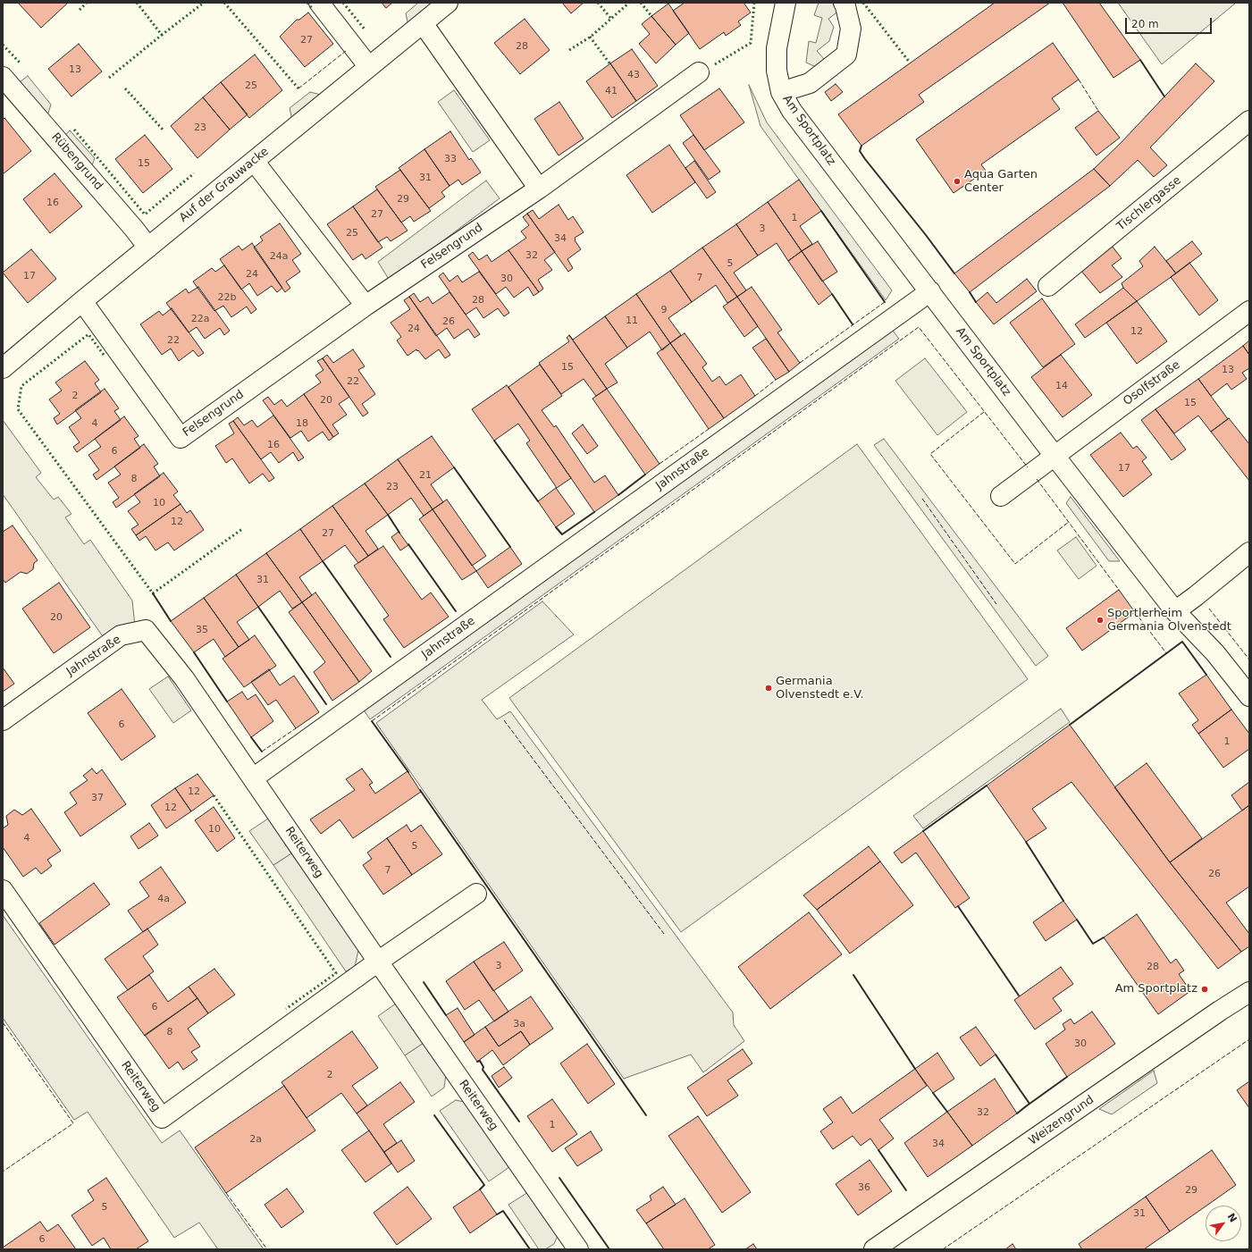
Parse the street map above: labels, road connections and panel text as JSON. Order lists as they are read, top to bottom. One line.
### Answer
{"streets":{"street":["Am Sportplatz","Rübengrund","Auf der Grauwacke","Tischlergasse","Felsengrund","Osolfstraße","Jahnstraße","Reiterweg","Weizengrund"]},"crossings":[["Am Sportplatz","Osolfstraße"],["Am Sportplatz","Jahnstraße"],["Rübengrund","Auf der Grauwacke"],["Auf der Grauwacke","Felsengrund"],["Jahnstraße","Reiterweg"]],"places":["Aqua Garten Center","Sportlerheim Germania Olvenstedt","Germania Olvenstedt e.V.","Am Sportplatz"],"house_numbers":["27","28","13","43","25","41","23","33","15","31","29","16","27","1","3","25","34","32","24a","5","24","17","7","30","22b","28","9","22a","11","26","24","12","22","15","13","22","14","2","20","15","4","18","16","6","17","21","8","23","10","12","27","31","20","35","6","1","12","37","12","10","4","5","7","26","4a","3","28","6","3a","8","30","2","32","1","2a","34","36","29","5","31","6"],"scale_bar":"20 m","north":"top right"}
